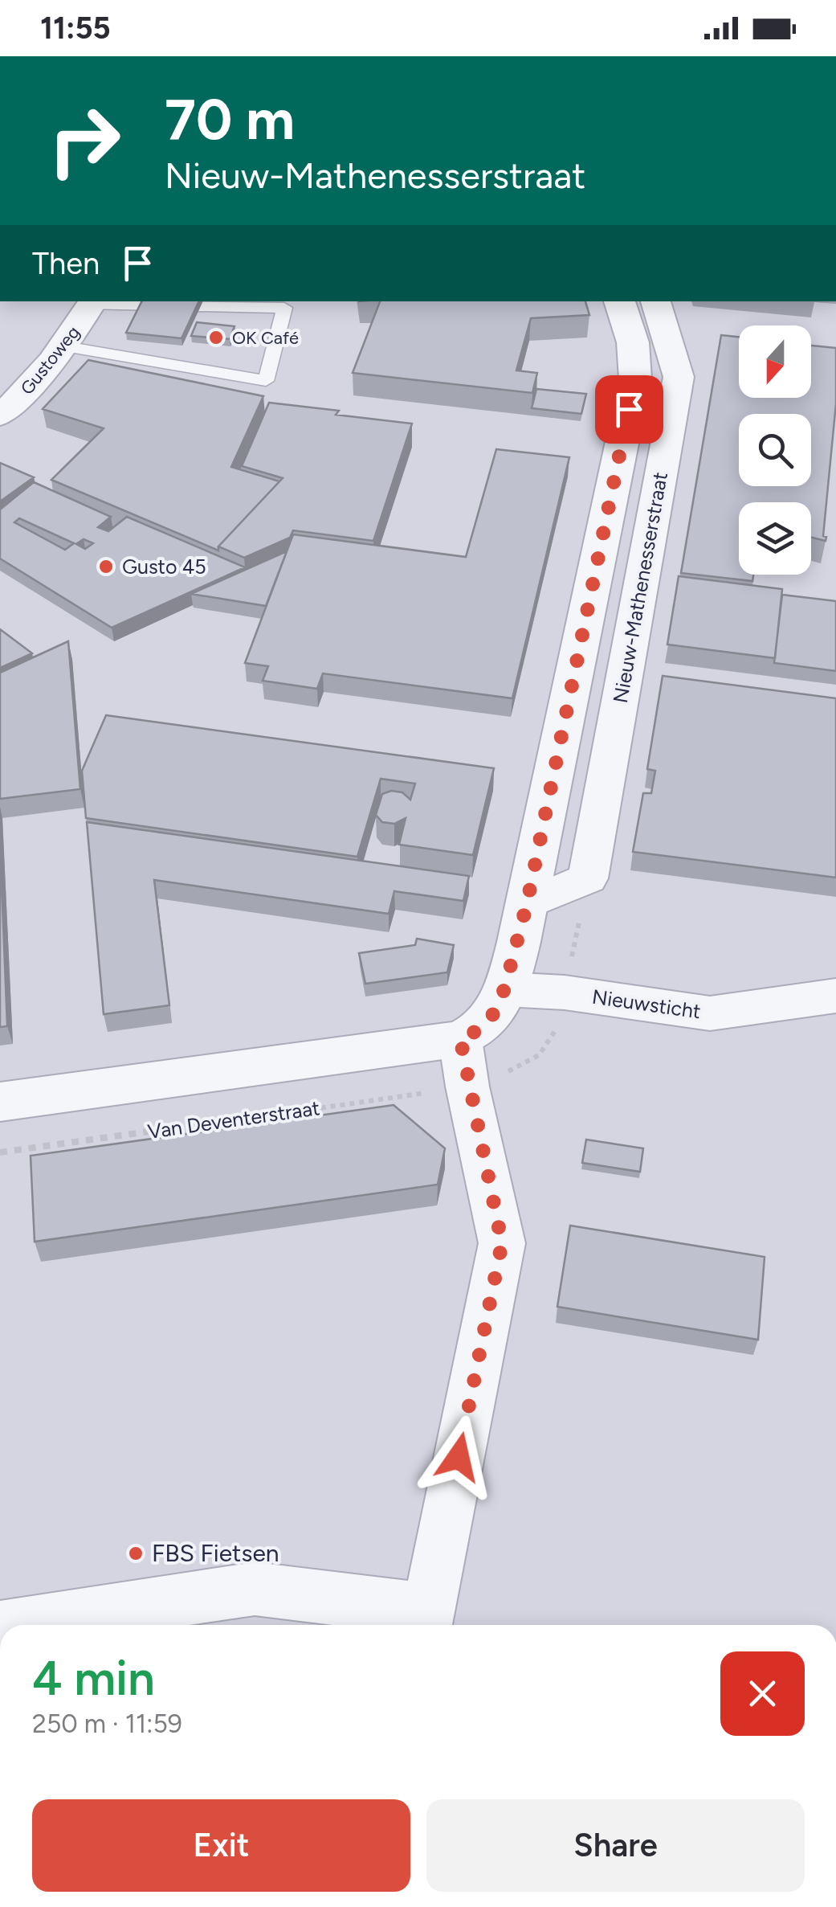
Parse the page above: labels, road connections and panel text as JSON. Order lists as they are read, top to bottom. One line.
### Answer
{"streets":{"street":["Gustoweg","Nieuw-Mathenesserstraat","Nieuwsticht"],"path":["Van Deventerstraat"]},"places":["OK Café","Gusto 45","FBS Fietsen"],"north":"bottom","page":{"status":"11:55","turn":["70 m","Nieuw-Mathenesserstraat"],"then":"Then","heading":["4 min","250 m · 11:59"],"buttons":["Exit","Share"]}}
